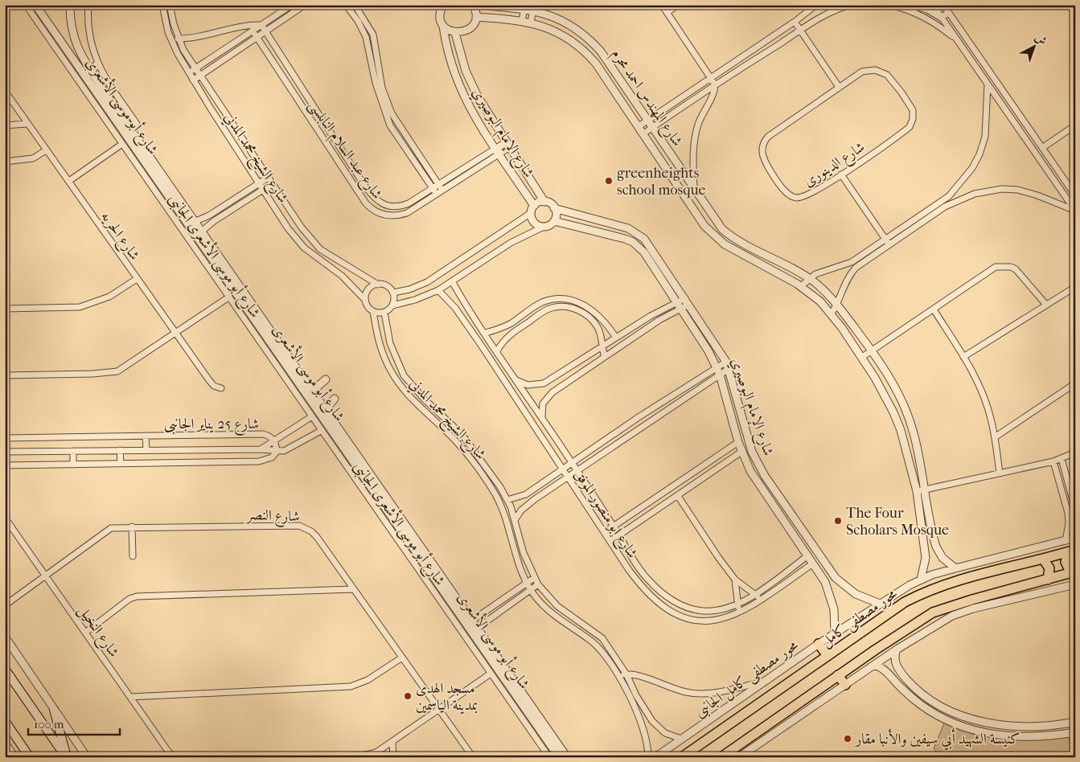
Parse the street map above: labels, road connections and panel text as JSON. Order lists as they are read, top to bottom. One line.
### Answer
{"streets":{"main road":["محور مصطفى كامل"],"street":["شارع المهندس احمد محرم","شارع أبو موسى الأشعرى","شارع الإمام البوصيري","شارع عبد السلام النابلسى","شارع الشيخ محمد المدني","شارع الدينورى","شارع الحريه","شارع أبو موسى الأشعرى الجانبى","شارع 25 يناير الجانبى","شارع ابو منصور الموفق","شارع النصر","شارع النخيل","محور مصطفى كامل الجانبى"]},"crossings":[["شارع المهندس احمد محرم","محور مصطفى كامل الجانبى"],["شارع الإمام البوصيري","شارع عبد السلام النابلسى"],["شارع الإمام البوصيري","شارع ابو منصور الموفق"],["شارع الإمام البوصيري","محور مصطفى كامل الجانبى"],["شارع الشيخ محمد المدني","محور مصطفى كامل الجانبى"],["شارع النصر","شارع النخيل"]],"places":["greenheights school mosque","The Four Scholars Mosque","مسجد الهدى بمدينة الياسمين","كنيسة الشهيد أبي سيفين والأنبا مقار"],"scale_bar":"100 m","north":"top right"}
